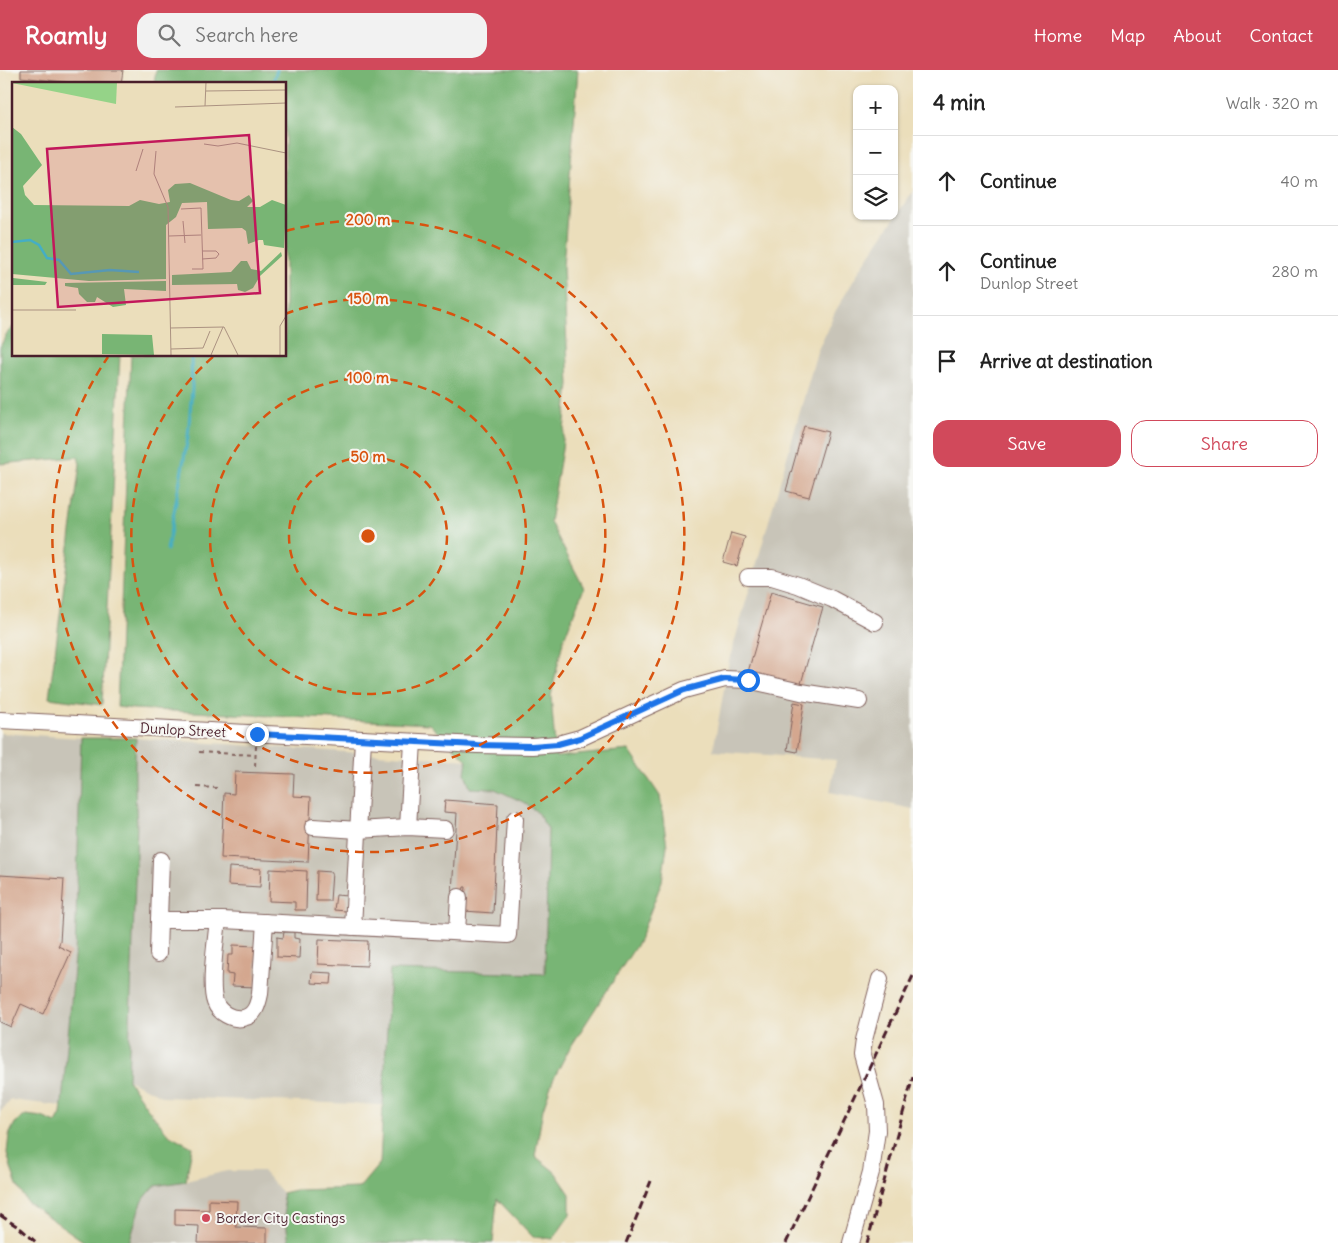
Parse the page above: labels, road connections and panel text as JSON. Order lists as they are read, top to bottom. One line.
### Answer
{"streets":{"street":["Dunlop Street"]},"places":["Border City Castings"],"page":{"header":"Roamly","search":"Search here","nav":["Home","Map","About","Contact"],"heading":["4 min","Walk · 320 m"],"map_buttons":["+","−"],"list":[["Continue","40 m"],["Continue","Dunlop Street","280 m"],"Arrive at destination"],"buttons":["Save","Share"]},"rings":["200 m","150 m","100 m","50 m"]}
